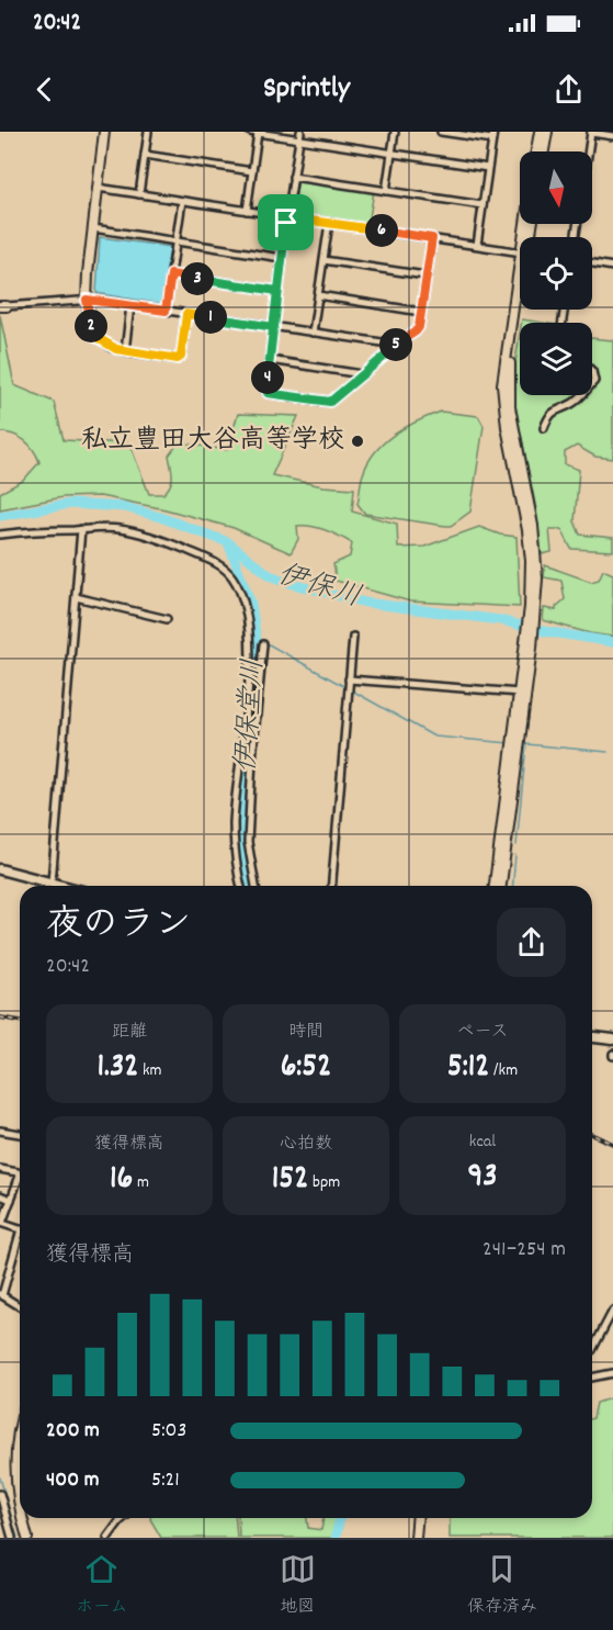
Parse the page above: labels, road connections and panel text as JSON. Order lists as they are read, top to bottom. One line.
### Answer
{"water":["伊保川","伊保堂川"],"places":["私立豊田大谷高等学校"],"north":"bottom","page":{"status":"20:42","header":"Sprintly","pins":["6","3","1","2","5","4"],"heading":["夜のラン","20:42"],"stats":[["距離","1.32 km"],["時間","6:52"],["ペース","5:12 /km"],["獲得標高","16 m"],["心拍数","152 bpm"],["kcal","93"]],"chart":["獲得標高","241–254 m"],"list":[{"name":"200 m","note":"5:03"},{"name":"400 m","note":"5:21"}],"tabs":["ホーム","地図","保存済み"]}}
